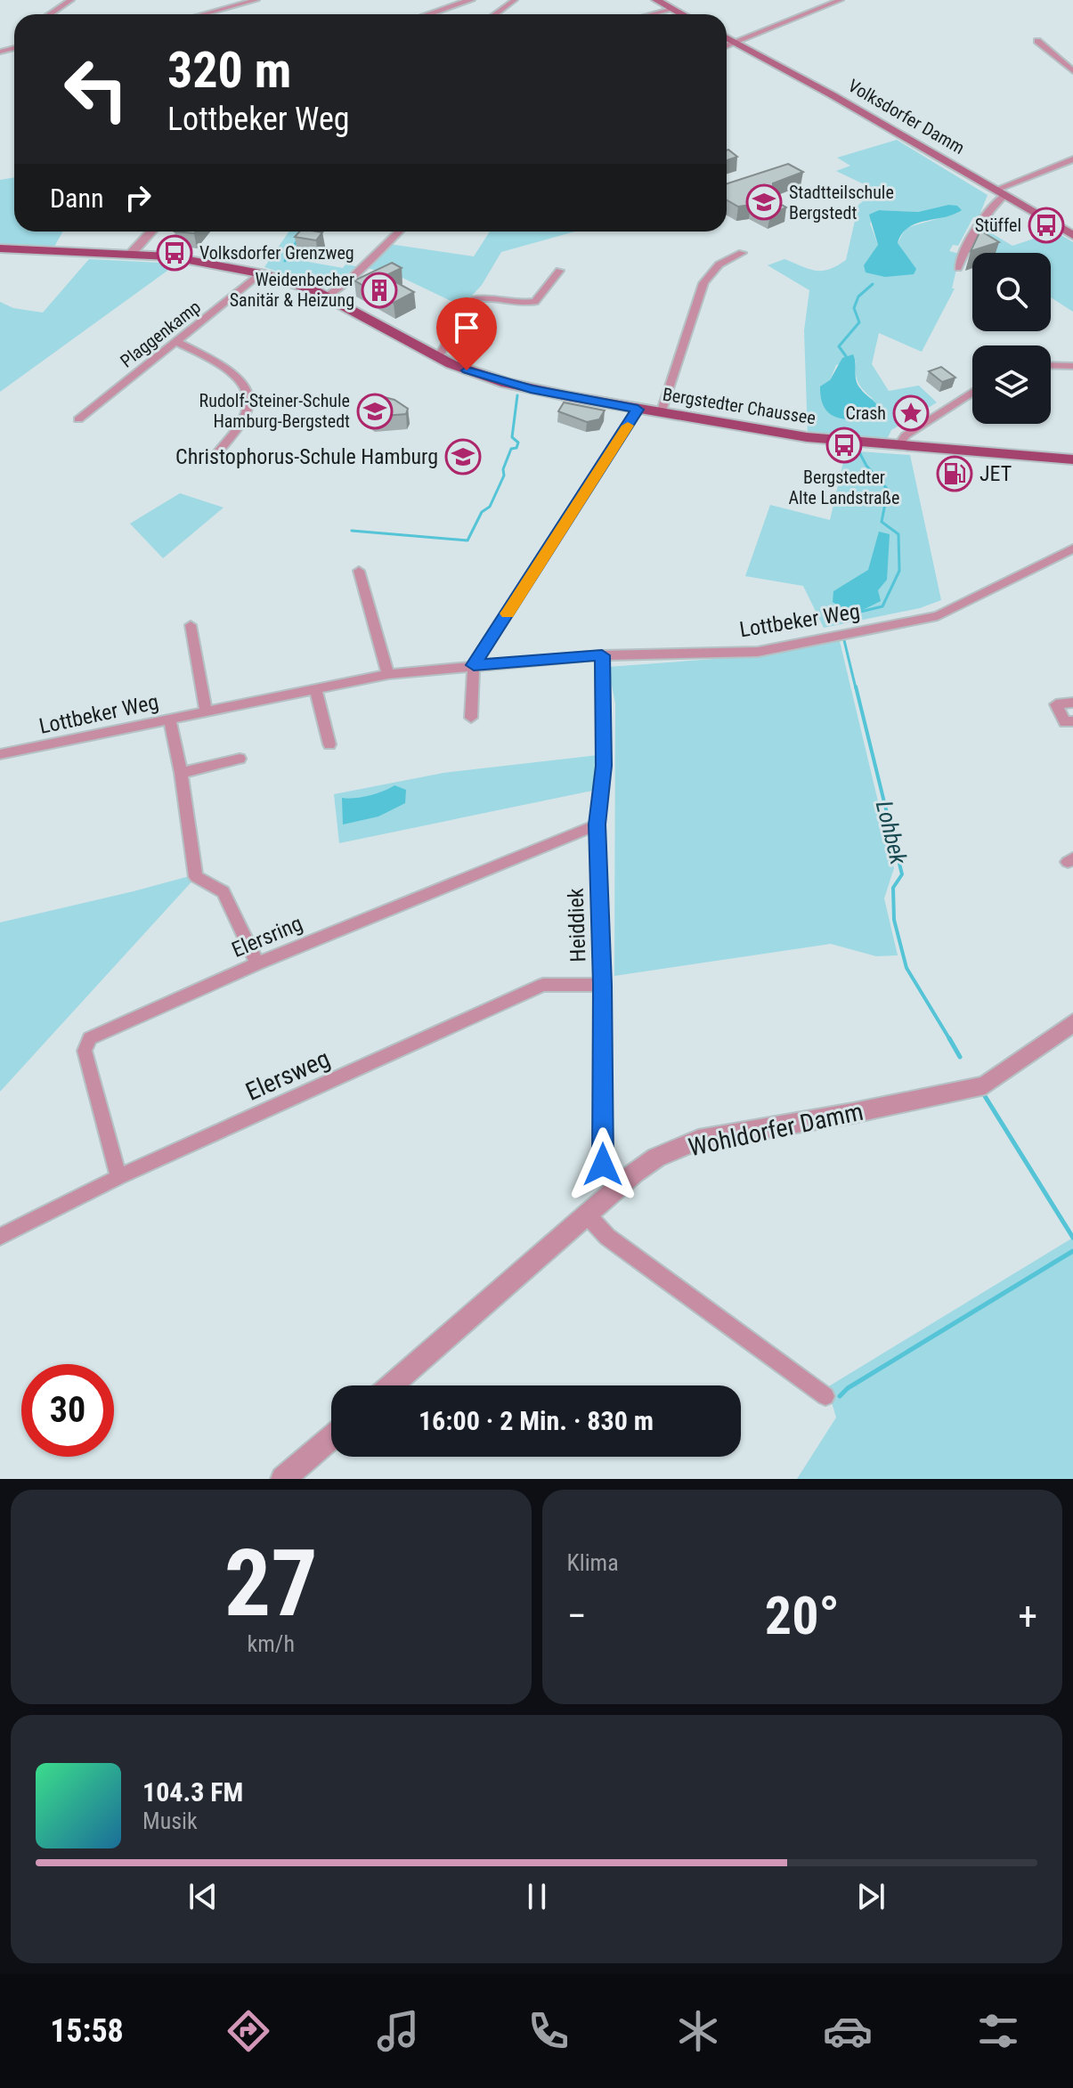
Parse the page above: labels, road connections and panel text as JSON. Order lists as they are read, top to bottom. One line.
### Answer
{"streets":{"main road":["Volksdorfer Damm","Bergstedter Chaussee"],"street":["Plaggenkamp","Lottbeker Weg","Heiddiek","Elersring","Elersweg","Wohldorfer Damm"]},"crossings":[["Plaggenkamp","Bergstedter Chaussee"],["Lottbeker Weg","Heiddiek"],["Heiddiek","Elersring"],["Heiddiek","Elersweg"],["Heiddiek","Wohldorfer Damm"],["Elersring","Elersweg"]],"water":["Lohbek"],"places":{"school or university":["Stadtteilschule Bergstedt","Rudolf-Steiner-Schule Hamburg-Bergstedt","Christophorus-Schule Hamburg"],"bus stop":["Stüffel","Volksdorfer Grenzweg","Bergstedter Alte Landstraße"],"building":["Weidenbecher Sanitär & Heizung"],"place":["Crash"],"fuel station":["JET"]},"page":{"turn":["320 m","Lottbeker Weg"],"then":"Dann","limit":"30","trip":"16:00 · 2 Min. · 830 m","tile":[["27","km/h"],"Klima"],"heat":["−","20°","+"],"song":["104.3 FM","Musik"],"tabs":"15:58"}}
